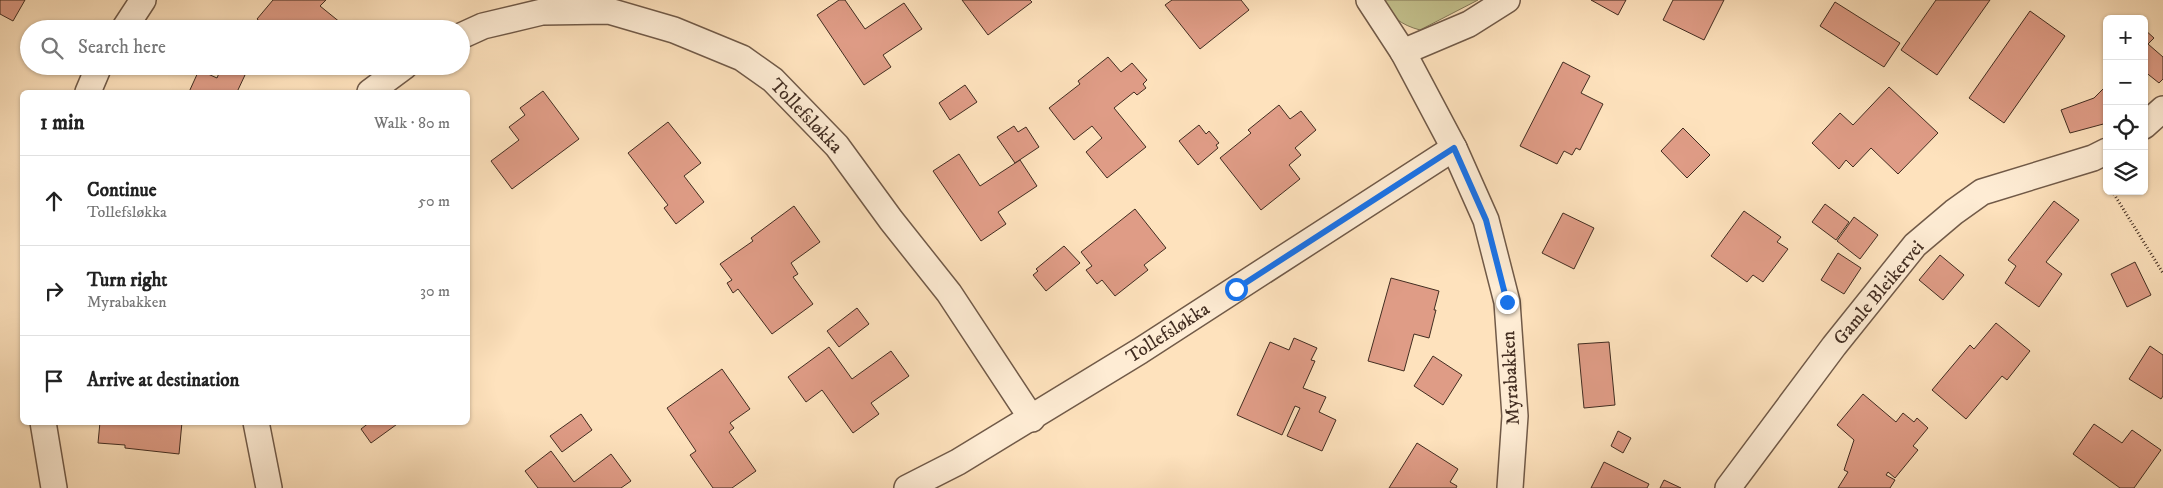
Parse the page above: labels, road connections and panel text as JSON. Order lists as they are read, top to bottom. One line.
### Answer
{"streets":{"street":["Tollefsløkka","Gamle Bleikervei","Myrabakken"]},"crossings":[["Tollefsløkka","Myrabakken"]],"page":{"map_buttons":["+","−"],"search":"Search here","heading":["1 min","Walk · 80 m"],"list":[["Continue","Tollefsløkka","50 m"],["Turn right","Myrabakken","30 m"],"Arrive at destination"]}}
